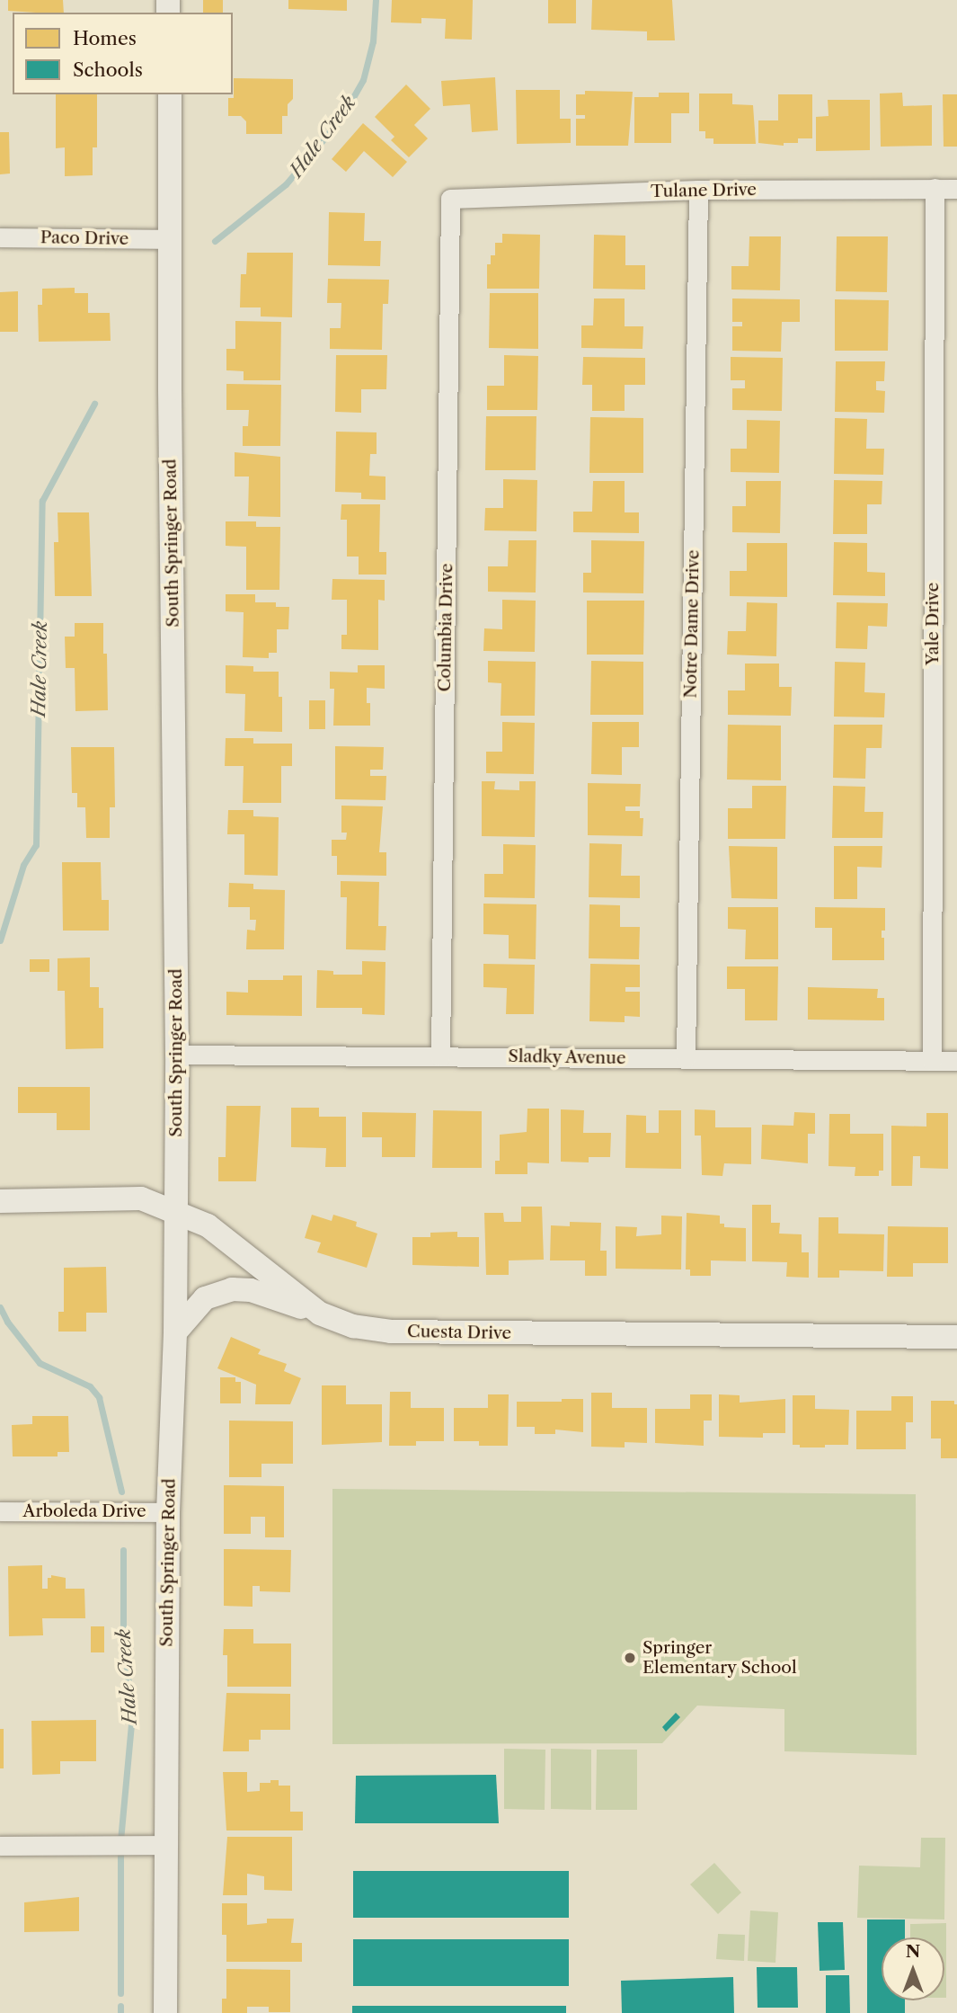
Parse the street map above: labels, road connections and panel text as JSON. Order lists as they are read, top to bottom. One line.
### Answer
{"streets":{"street":["Tulane Drive","Paco Drive","South Springer Road","Notre Dame Drive","Yale Drive","Columbia Drive","Sladky Avenue","Cuesta Drive","Arboleda Drive"]},"crossings":[["Tulane Drive","Notre Dame Drive"],["Tulane Drive","Yale Drive"],["Tulane Drive","Columbia Drive"],["Paco Drive","South Springer Road"],["South Springer Road","Sladky Avenue"],["South Springer Road","Cuesta Drive"],["South Springer Road","Arboleda Drive"],["Notre Dame Drive","Sladky Avenue"],["Yale Drive","Sladky Avenue"],["Columbia Drive","Sladky Avenue"]],"water":["Hale Creek"],"places":["Springer Elementary School"],"legend":["Homes","Schools"],"north":"top"}
